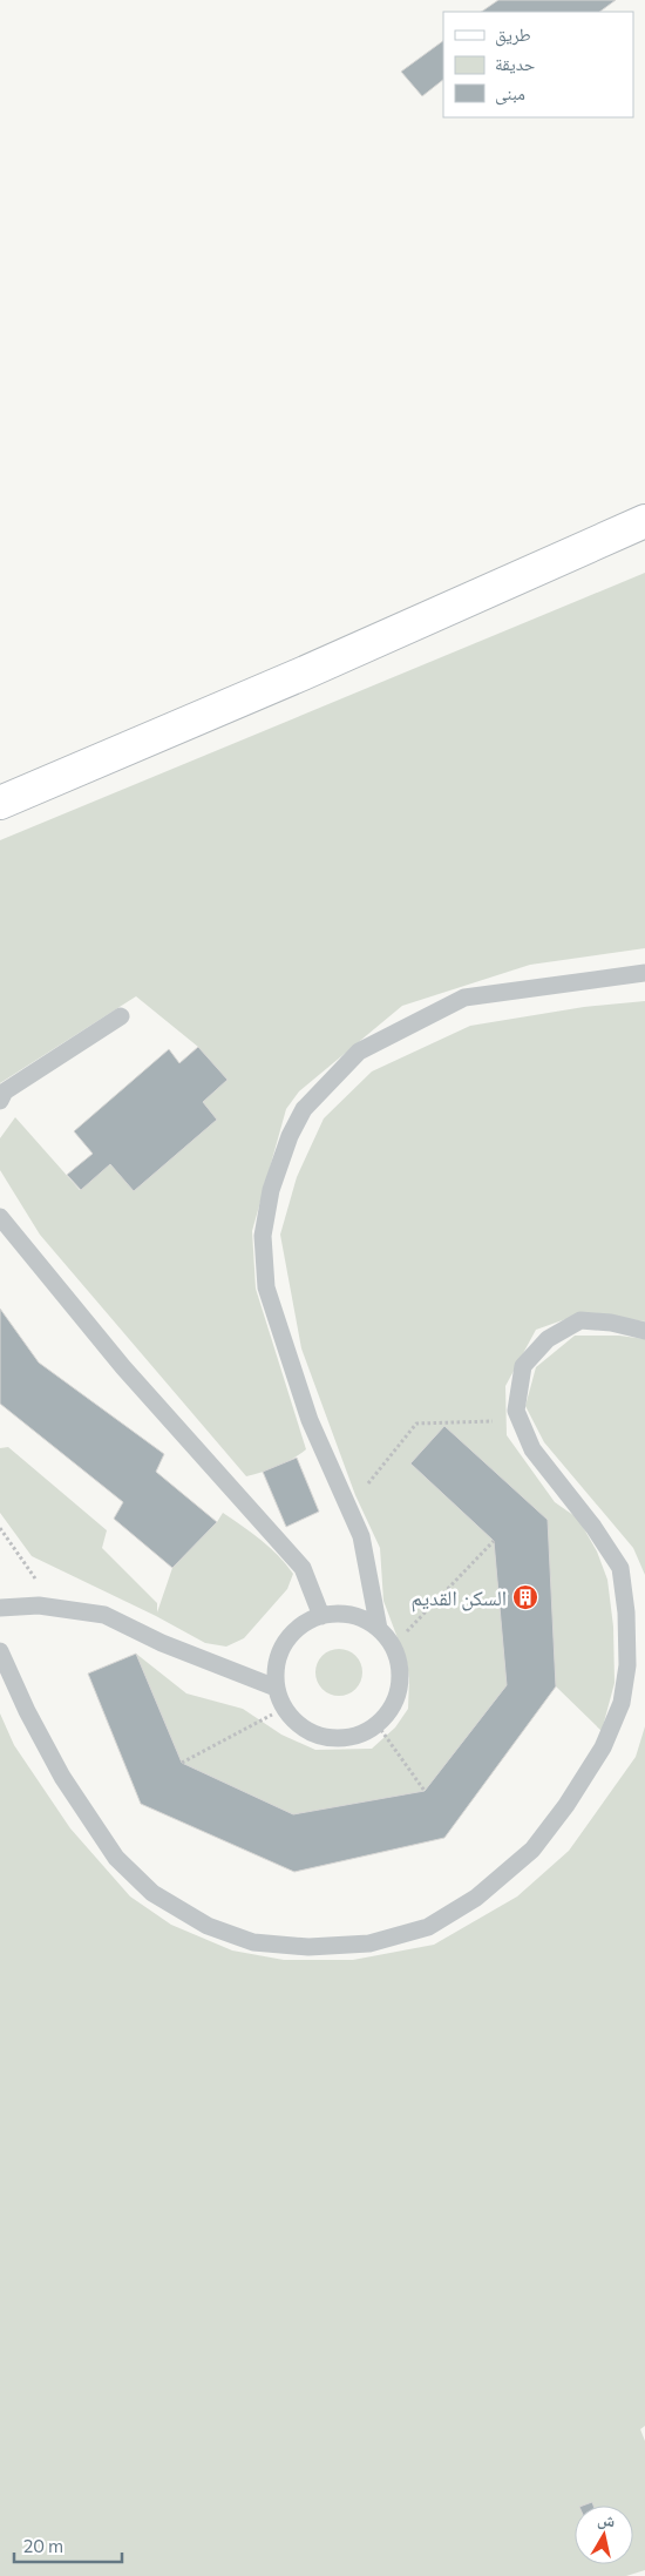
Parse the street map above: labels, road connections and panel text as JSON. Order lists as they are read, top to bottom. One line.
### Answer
{"places":{"building":["السكن القديم"]},"legend":["طريق","حديقة","مبنى"],"scale_bar":"20 m","north":"top"}
